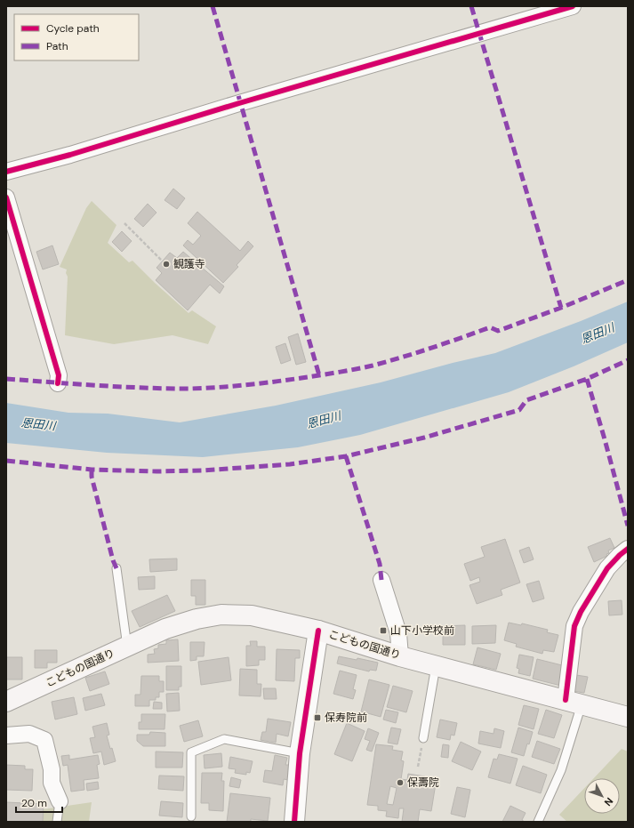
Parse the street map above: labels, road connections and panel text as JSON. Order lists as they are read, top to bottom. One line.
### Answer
{"streets":{"main road":["こどもの国通り"]},"water":["恩田川"],"places":{"other":["観護寺","保壽院"],"transit":["山下小学校前","保寿院前"]},"legend":["Cycle path","Path"],"scale_bar":"20 m","north":"bottom right"}
